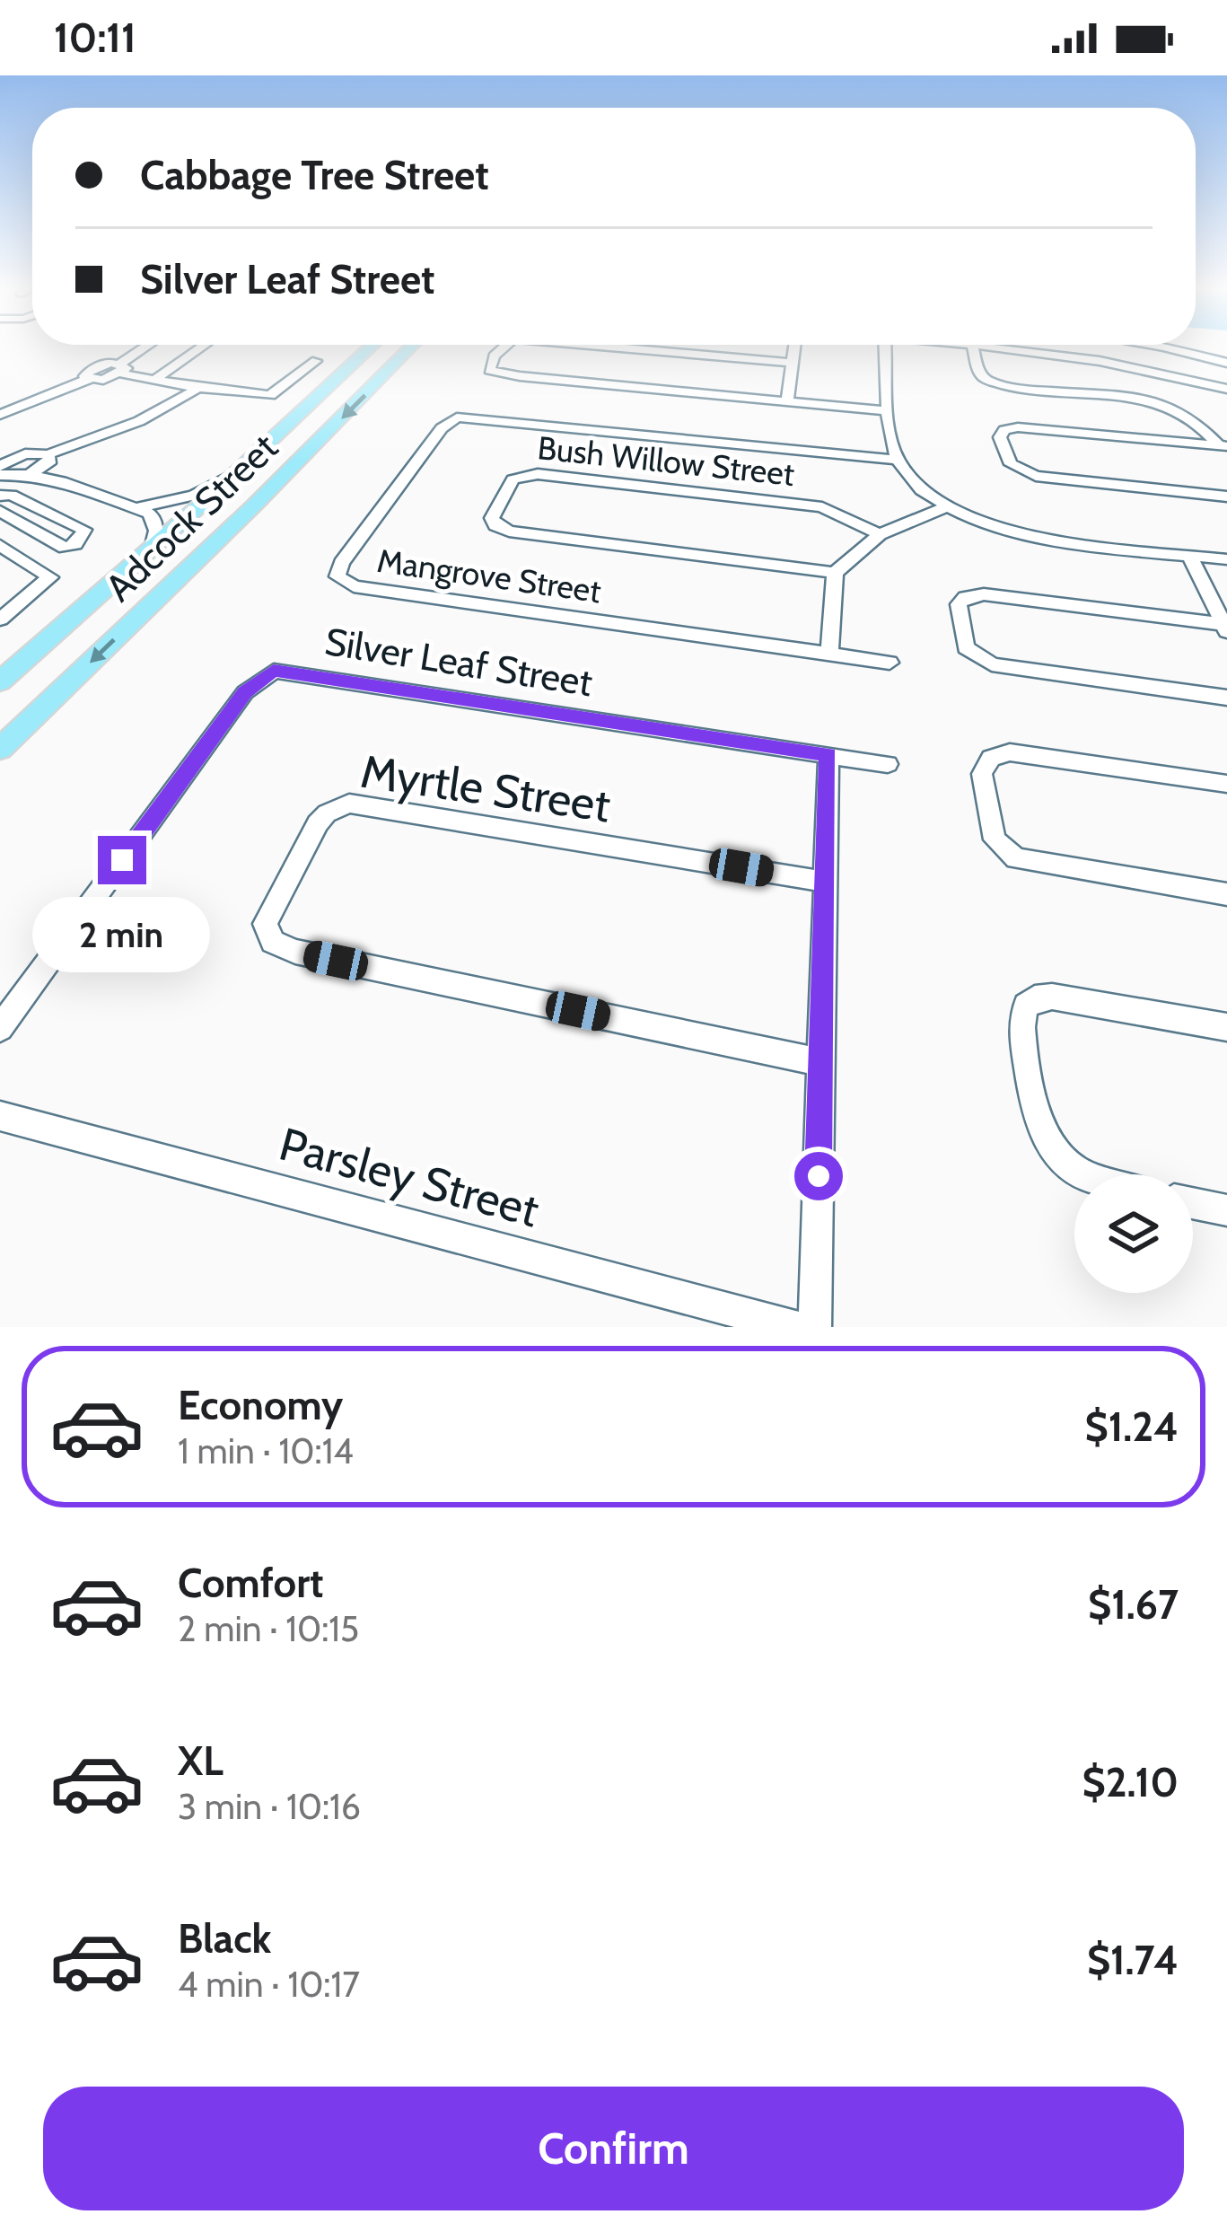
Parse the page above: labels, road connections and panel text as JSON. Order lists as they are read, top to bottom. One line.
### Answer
{"streets":{"main road":["Adcock Street"],"street":["Bush Willow Street","Mangrove Street","Silver Leaf Street","Myrtle Street","Parsley Street"]},"page":{"status":"10:11","banner":["Cabbage Tree Street","Silver Leaf Street"],"bubble":"2 min","list":[{"name":"Economy","note":"1 min · 10:14","value":"$1.24"},{"name":"Comfort","note":"2 min · 10:15","value":"$1.67"},{"name":"XL","note":"3 min · 10:16","value":"$2.10"},{"name":"Black","note":"4 min · 10:17","value":"$1.74"}],"buttons":"Confirm"}}
